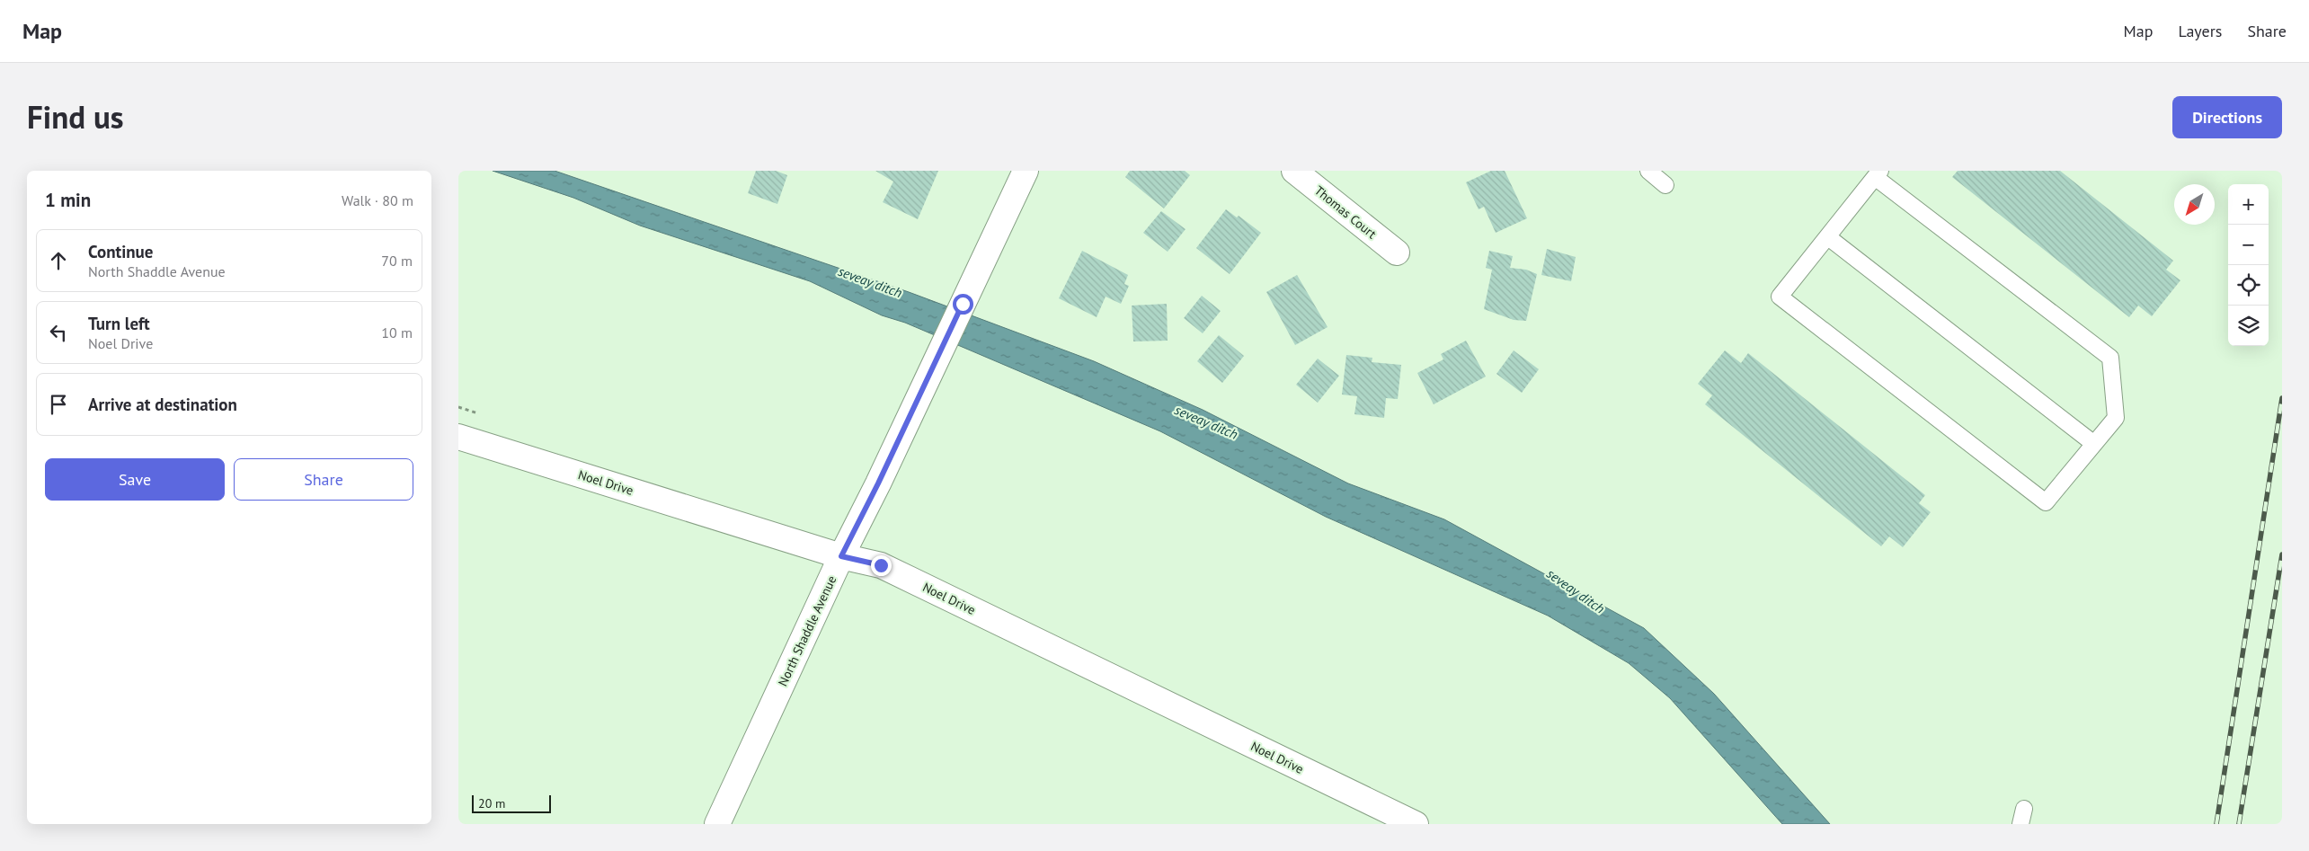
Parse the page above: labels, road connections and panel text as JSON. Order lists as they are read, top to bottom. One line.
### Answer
{"streets":{"street":["Thomas Court","Noel Drive","North Shaddle Avenue"]},"crossings":[["Noel Drive","North Shaddle Avenue"]],"water":["seveay ditch"],"scale_bar":"20 m","north":"bottom left","page":{"header":"Map","nav":["Map","Layers","Share"],"title":"Find us","buttons":["Directions",["Save","Share"]],"heading":["1 min","Walk · 80 m"],"map_buttons":["+","−"],"list":[["Continue","North Shaddle Avenue","70 m"],["Turn left","Noel Drive","10 m"],"Arrive at destination"],"scale":"20 m"}}
